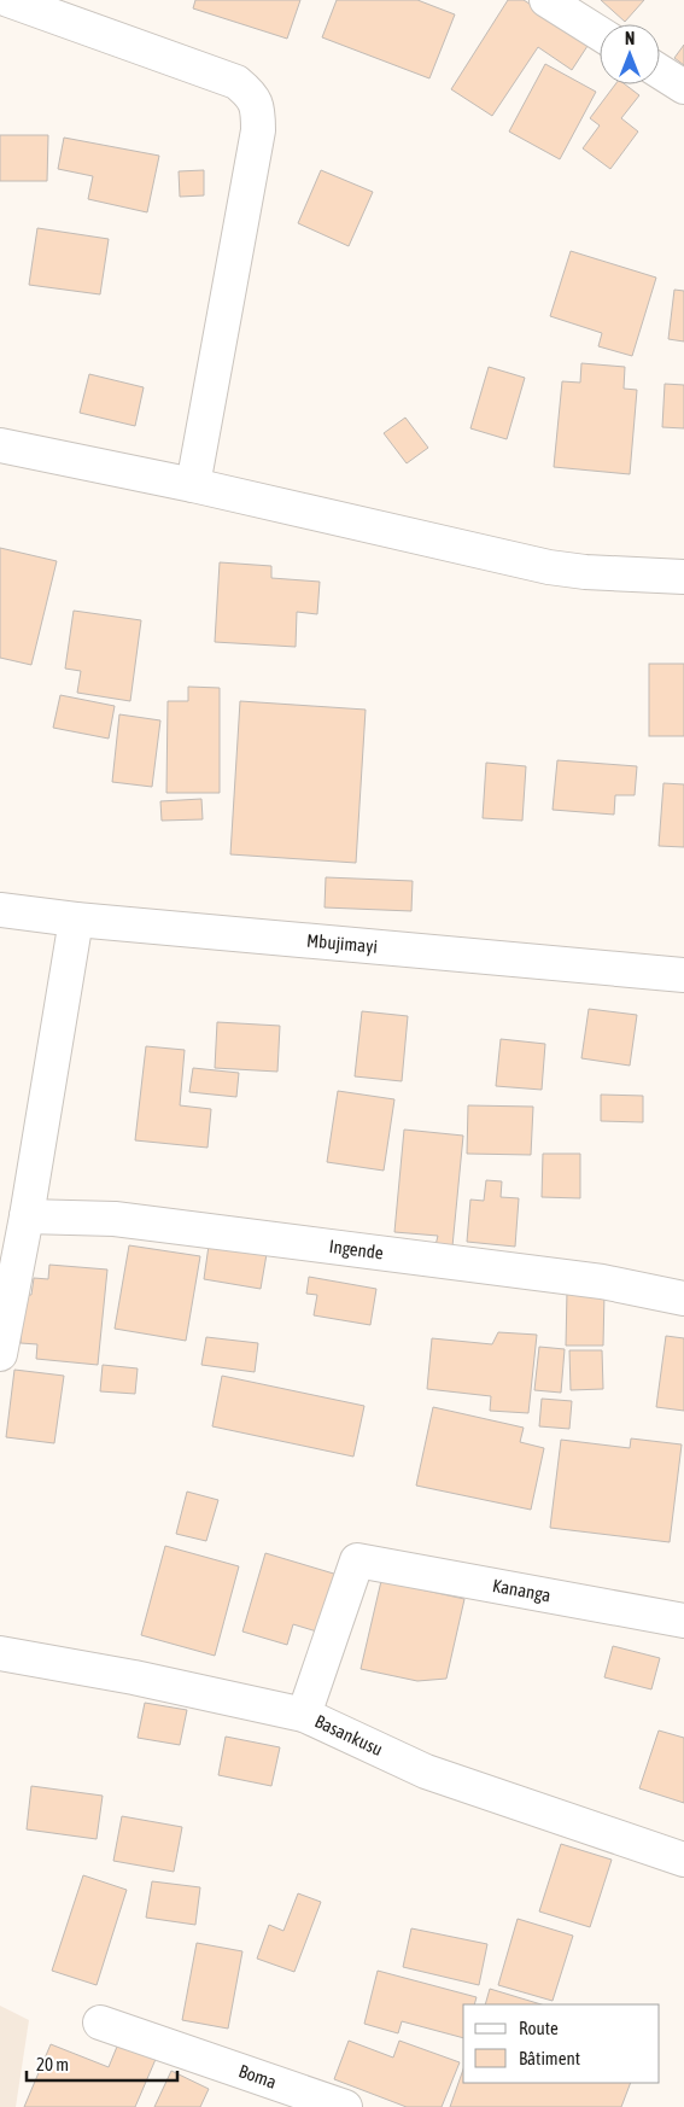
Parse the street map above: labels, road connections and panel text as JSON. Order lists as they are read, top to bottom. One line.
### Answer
{"streets":{"street":["Mbujimayi","Ingende","Kananga","Basankusu","Boma"]},"crossings":[["Kananga","Basankusu"]],"legend":["Route","Bâtiment"],"scale_bar":"20 m","north":"top"}
